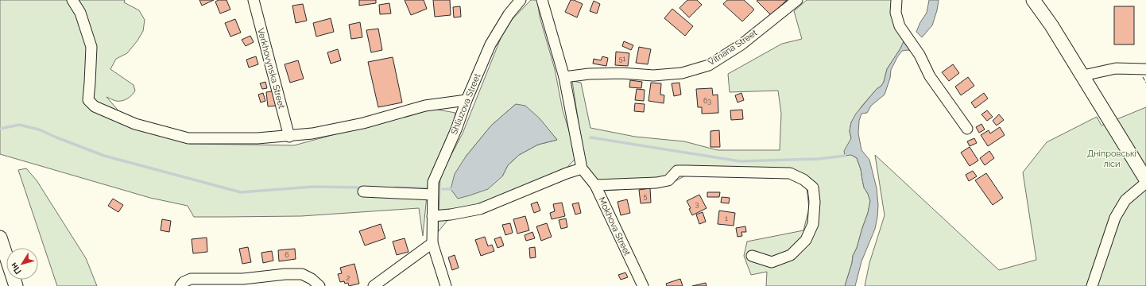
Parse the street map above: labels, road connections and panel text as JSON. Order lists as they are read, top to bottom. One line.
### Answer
{"streets":{"street":["Vitriana Street","Verkhovynska Street","Shliuzova Street","Mokhova Street"]},"parks":["Дніпровські ліси"],"house_numbers":["51","63","5","3","1","6","2"],"north":"bottom left"}
